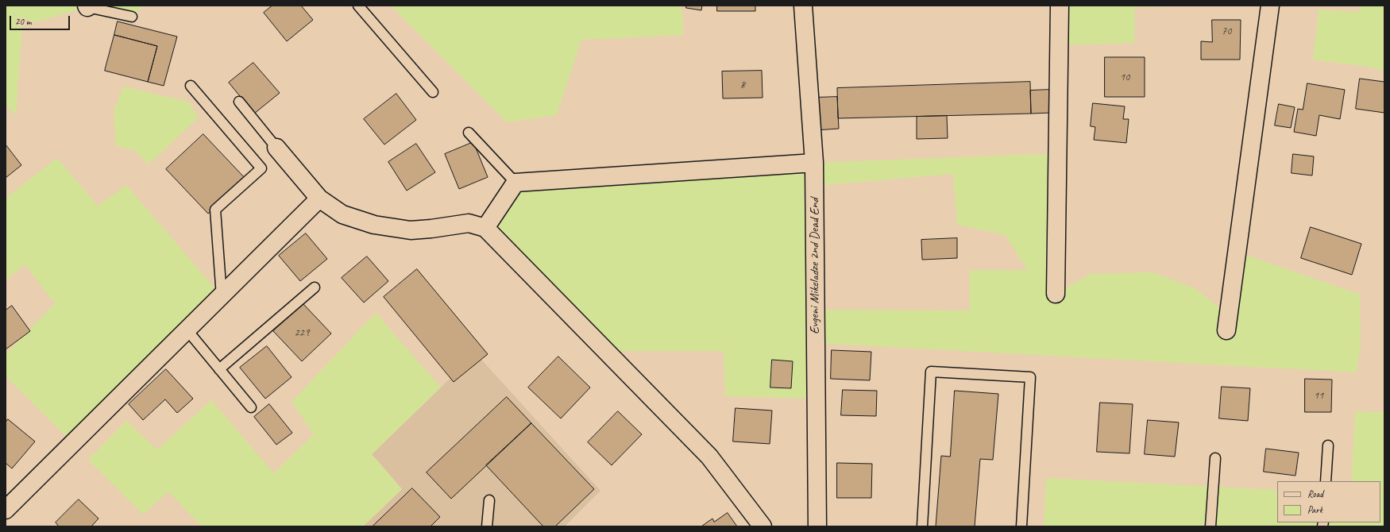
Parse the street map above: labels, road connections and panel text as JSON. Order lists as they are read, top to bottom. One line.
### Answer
{"streets":{"street":["Evgeni Mikeladze 2nd Dead End"]},"house_numbers":["70","10","8","229","11"],"legend":["Road","Park"],"scale_bar":"20 m"}
